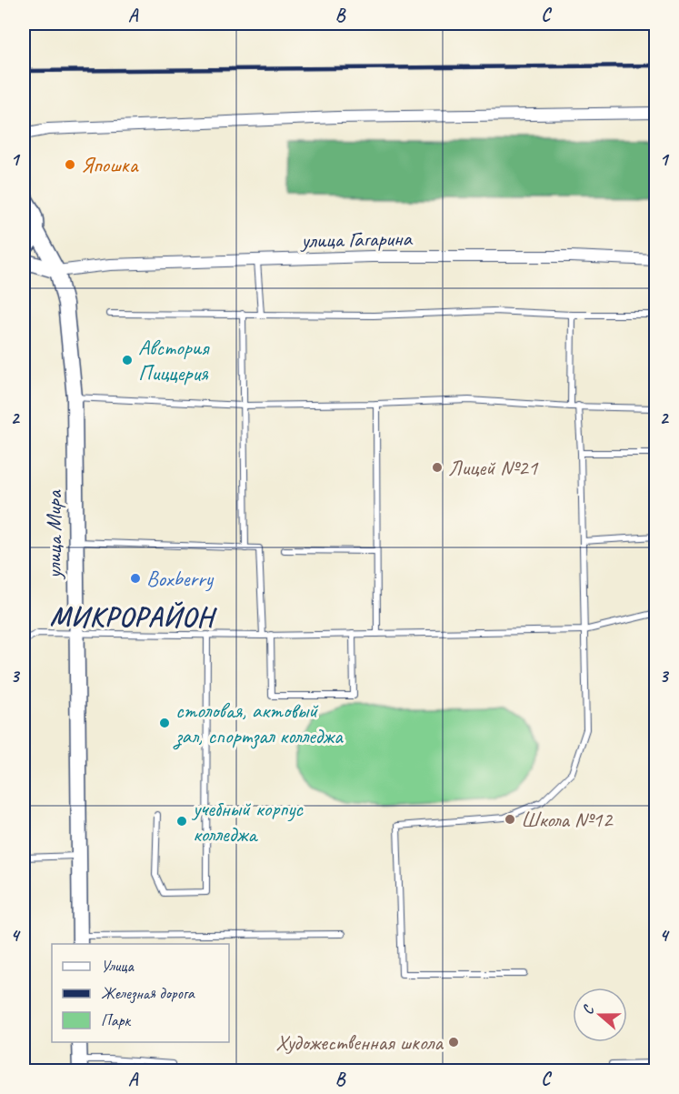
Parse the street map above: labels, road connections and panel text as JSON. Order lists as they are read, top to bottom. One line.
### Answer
{"streets":{"main road":["улица Мира"],"street":["улица Гагарина"]},"crossings":[["улица Гагарина","улица Мира"]],"districts":["МИКРОРАЙОН"],"places":["Япошка","Австория Пиццерия","Лицей №21","Boxberry","столовая, актовый зал, спортзал колледжа","Школа №12","учебный корпус колледжа","Художественная школа"],"legend":["Улица","Железная дорога","Парк"],"north":"left","grid":{"columns":["A","B","C"],"rows":["1","2","3","4"]}}
